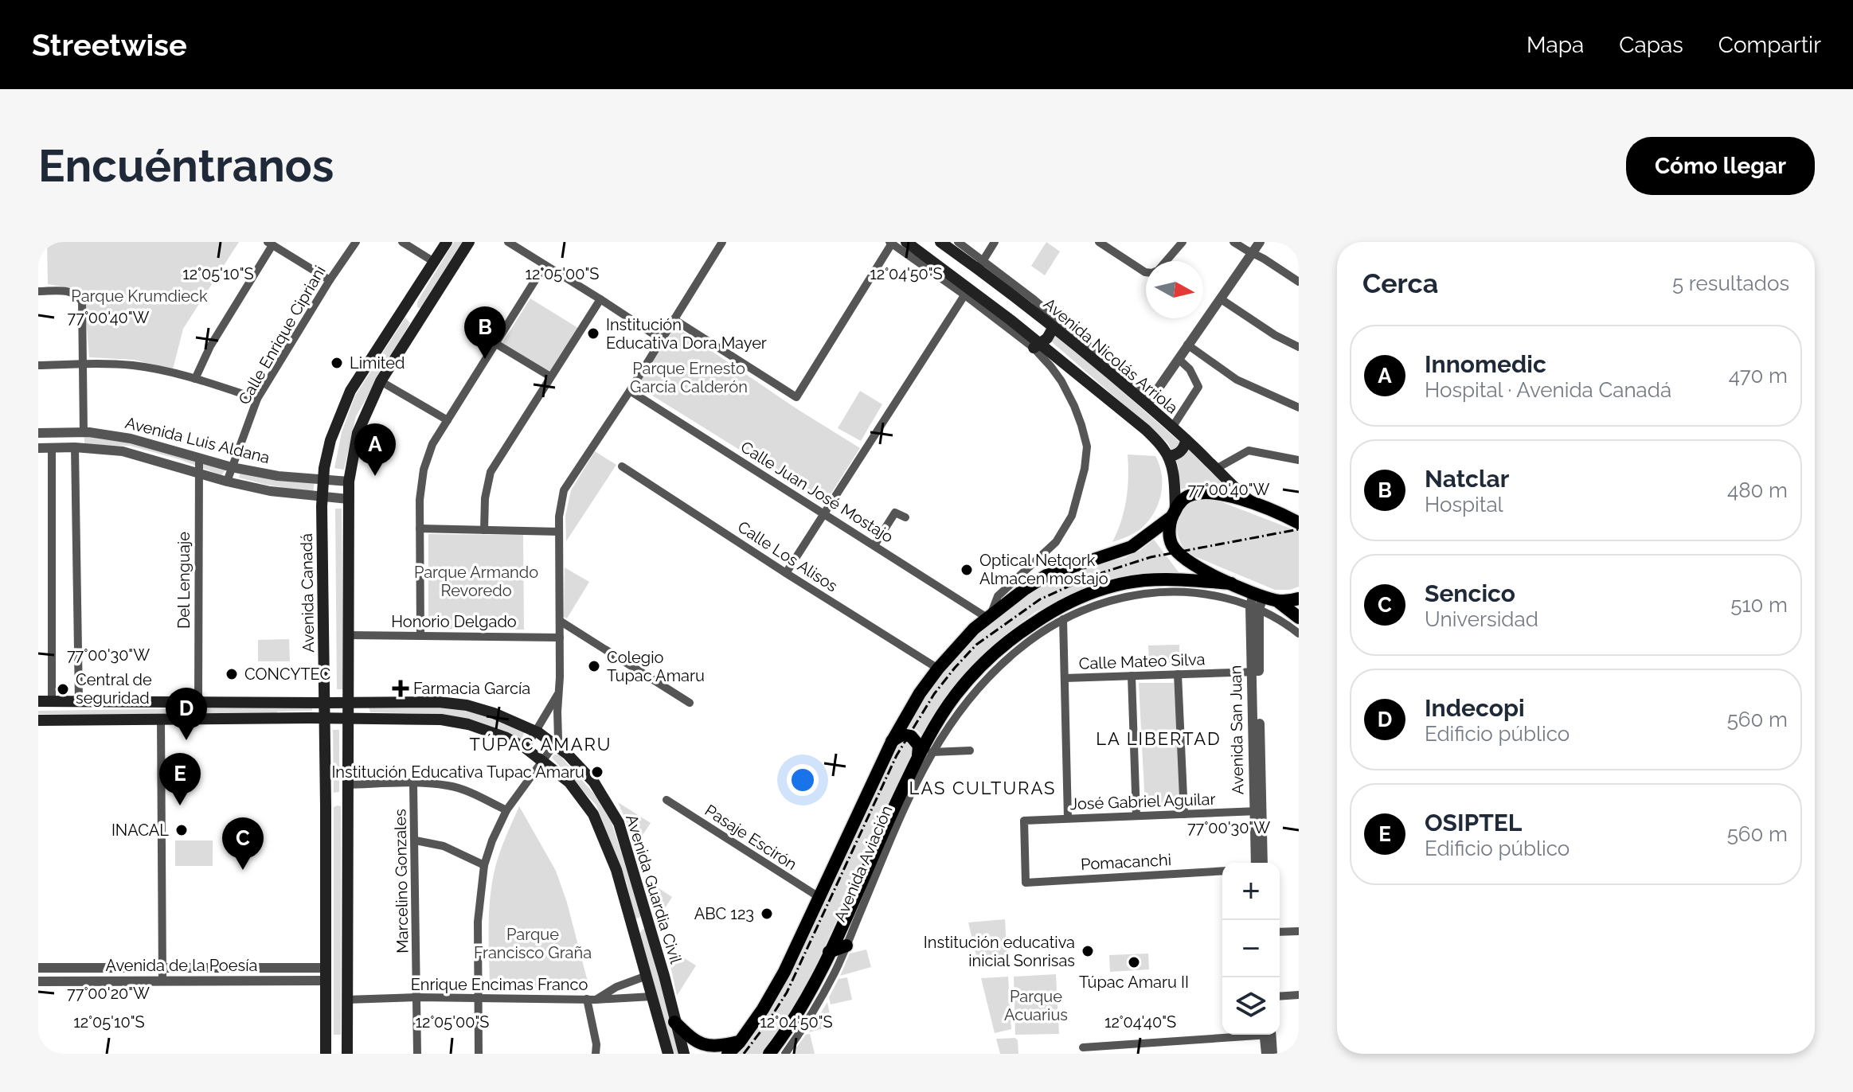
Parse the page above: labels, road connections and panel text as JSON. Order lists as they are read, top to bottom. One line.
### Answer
{"streets":{"main road":["Avenida Nicolás Arriola","Avenida Canadá","Avenida Aviación","Avenida Guardia Civil"],"street":["Calle Enrique Cipriani","Avenida Luis Aldana","Calle Juan José Mostajo","Calle Los Alisos","Del Lenguaje","Honorio Delgado","Calle Mateo Silva","Avenida San Juan","José Gabriel Aguilar","Pasaje Escirón","Pomacanchi","Marcelino Gonzales","Avenida de la Poesía","Enrique Encimas Franco"]},"crossings":[["Calle Enrique Cipriani","Avenida Luis Aldana"],["Avenida Nicolás Arriola","Avenida Aviación"],["Avenida Luis Aldana","Del Lenguaje"],["Avenida Luis Aldana","Avenida Canadá"],["Calle Juan José Mostajo","Avenida Aviación"],["Calle Los Alisos","Avenida Aviación"],["Del Lenguaje","Avenida Guardia Civil"],["Avenida Canadá","Avenida Guardia Civil"],["Avenida Canadá","Avenida de la Poesía"],["Calle Mateo Silva","Avenida San Juan"],["Avenida San Juan","José Gabriel Aguilar"],["Avenida San Juan","Avenida Aviación"],["José Gabriel Aguilar","Pomacanchi"],["Pasaje Escirón","Avenida Aviación"],["Marcelino Gonzales","Enrique Encimas Franco"],["Avenida Guardia Civil","Enrique Encimas Franco"]],"districts":["LA LIBERTAD","TÚPAC AMARU","LAS CULTURAS"],"parks":["Parque Krumdieck","Parque Ernesto García Calderón","Parque Armando Revoredo","Parque Francisco Graña","Parque Acuarius"],"places":{"other":["Institución Educativa Dora Mayer","Limited","Optical Netqork Almacen mostajo","Colegio Tupac Amaru","CONCYTEC","Central de seguridad","Institución Educativa Tupac Amaru","INACAL","ABC 123","Institución educativa inicial Sonrisas","Túpac Amaru II"],"health":["Farmacia García"]},"north":"right","page":{"header":"Streetwise","nav":["Mapa","Capas","Compartir"],"buttons":"Cómo llegar","title":"Encuéntranos","heading":["Cerca","5 resultados"],"pins":["B","A","D","E","C"],"list":[{"mark":"A","name":"Innomedic","note":"Hospital · Avenida Canadá","value":"470 m"},{"mark":"B","name":"Natclar","note":"Hospital","value":"480 m"},{"mark":"C","name":"Sencico","note":"Universidad","value":"510 m"},{"mark":"D","name":"Indecopi","note":"Edificio público","value":"560 m"},{"mark":"E","name":"OSIPTEL","note":"Edificio público","value":"560 m"}],"map_buttons":["+","−"]},"coordinates":["12°05'10\"S","12°05'00\"S","12°04'50\"S","77°00'40\"W","77°00'30\"W","77°00'20\"W","12°04'40\"S"]}
